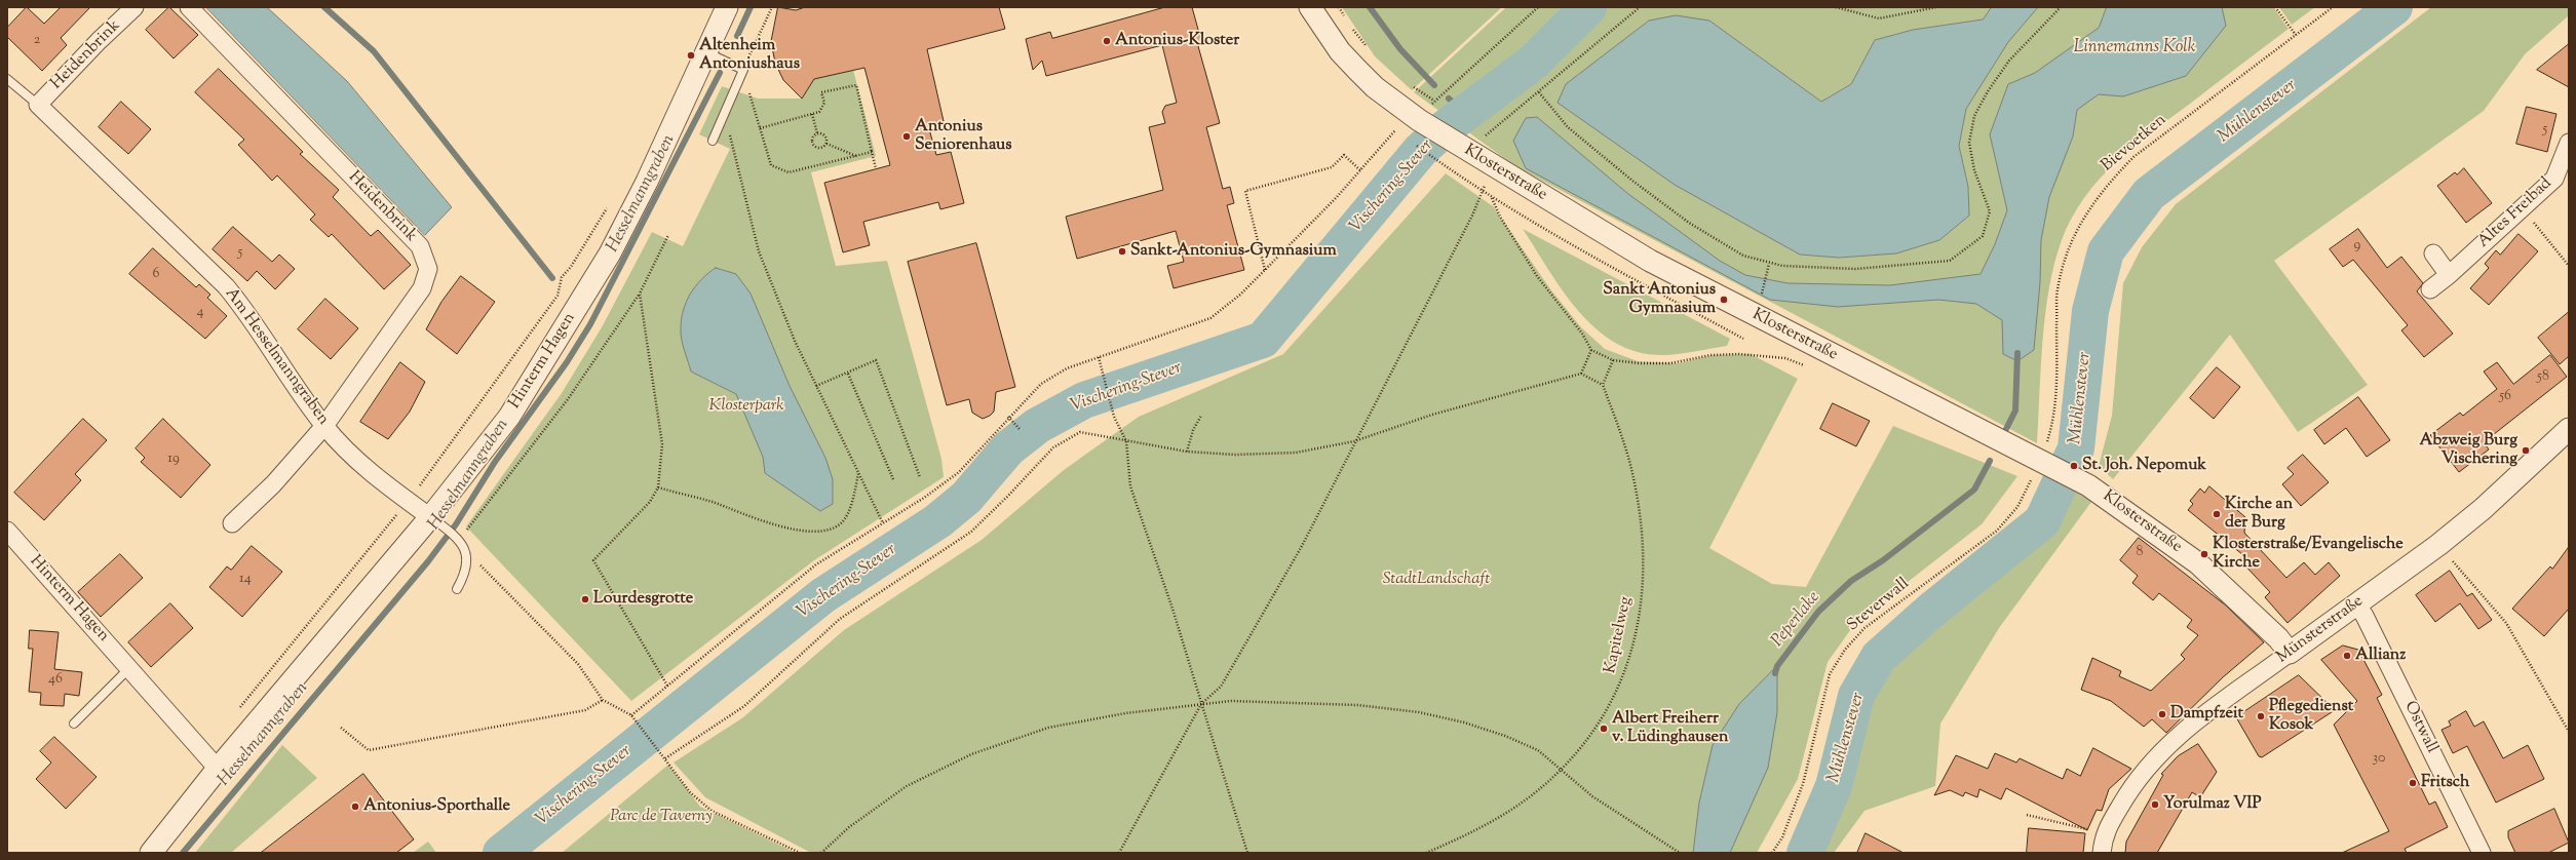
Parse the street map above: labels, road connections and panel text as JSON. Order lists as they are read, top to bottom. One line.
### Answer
{"streets":{"street":["Heidenbrink","Klosterstraße","Altes Freibad","Am Hesselmanngraben","Hinterm Hagen","Münsterstraße","Ostwall"],"path":["Bievoetken","Steverwall","Kapitelweg"]},"crossings":[["Heidenbrink","Am Hesselmanngraben"],["Bievoetken","Klosterstraße"],["Bievoetken","Steverwall"],["Klosterstraße","Steverwall"],["Klosterstraße","Münsterstraße"],["Am Hesselmanngraben","Hinterm Hagen"],["Münsterstraße","Ostwall"]],"water":["Linnemanns Kolk","Mühlenstever","Vischering-Stever","Hesselmanngraben","Peperlake"],"parks":["Klosterpark","StadtLandschaft","Parc de Taverny"],"places":["Antonius-Kloster","Altenheim Antoniushaus","Antonius Seniorenhaus","Sankt-Antonius-Gymnasium","Sankt Antonius Gymnasium","Abzweig Burg Vischering","St. Joh. Nepomuk","Kirche an der Burg","Klosterstraße/Evangelische Kirche","Lourdesgrotte","Allianz","Dampfzeit","Pflegedienst Kosok","Albert Freiherr v. Lüdinghausen","Fritsch","Yorulmaz VIP","Antonius-Sporthalle"],"house_numbers":["2","5","9","5","6","4","58","56","19","8","14","46","30"]}
